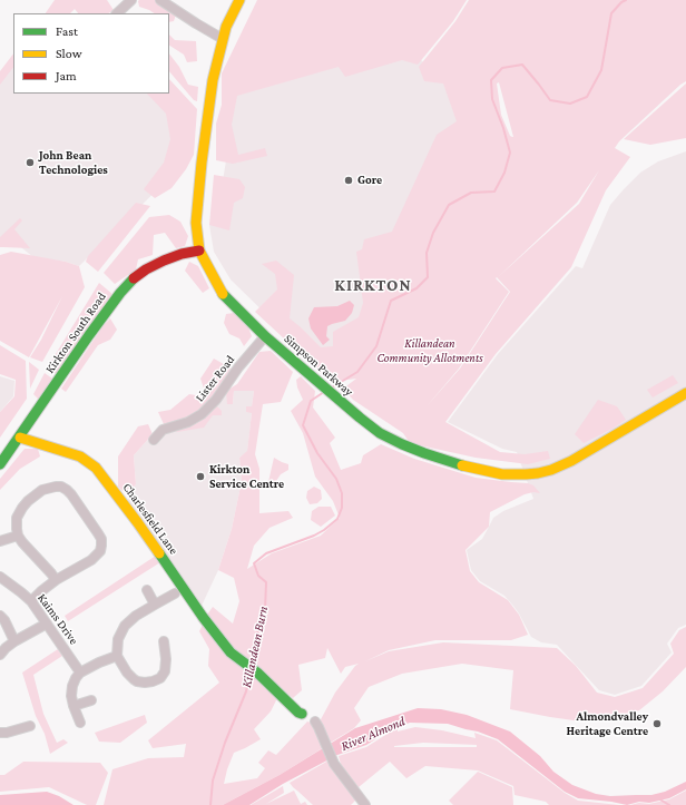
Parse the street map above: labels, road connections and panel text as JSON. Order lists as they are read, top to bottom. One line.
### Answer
{"streets":{"main road":["Kirkton South Road","Simpson Parkway","Charlesfield Lane"],"street":["Lister Road","Kaims Drive"]},"crossings":[["Kirkton South Road","Simpson Parkway"],["Kirkton South Road","Charlesfield Lane"],["Simpson Parkway","Lister Road"]],"districts":["KIRKTON"],"water":["Killandean Burn","River Almond"],"parks":["Killandean Community Allotments"],"places":["John Bean Technologies","Gore","Kirkton Service Centre","Almondvalley Heritage Centre"],"legend":["Fast","Slow","Jam"]}
